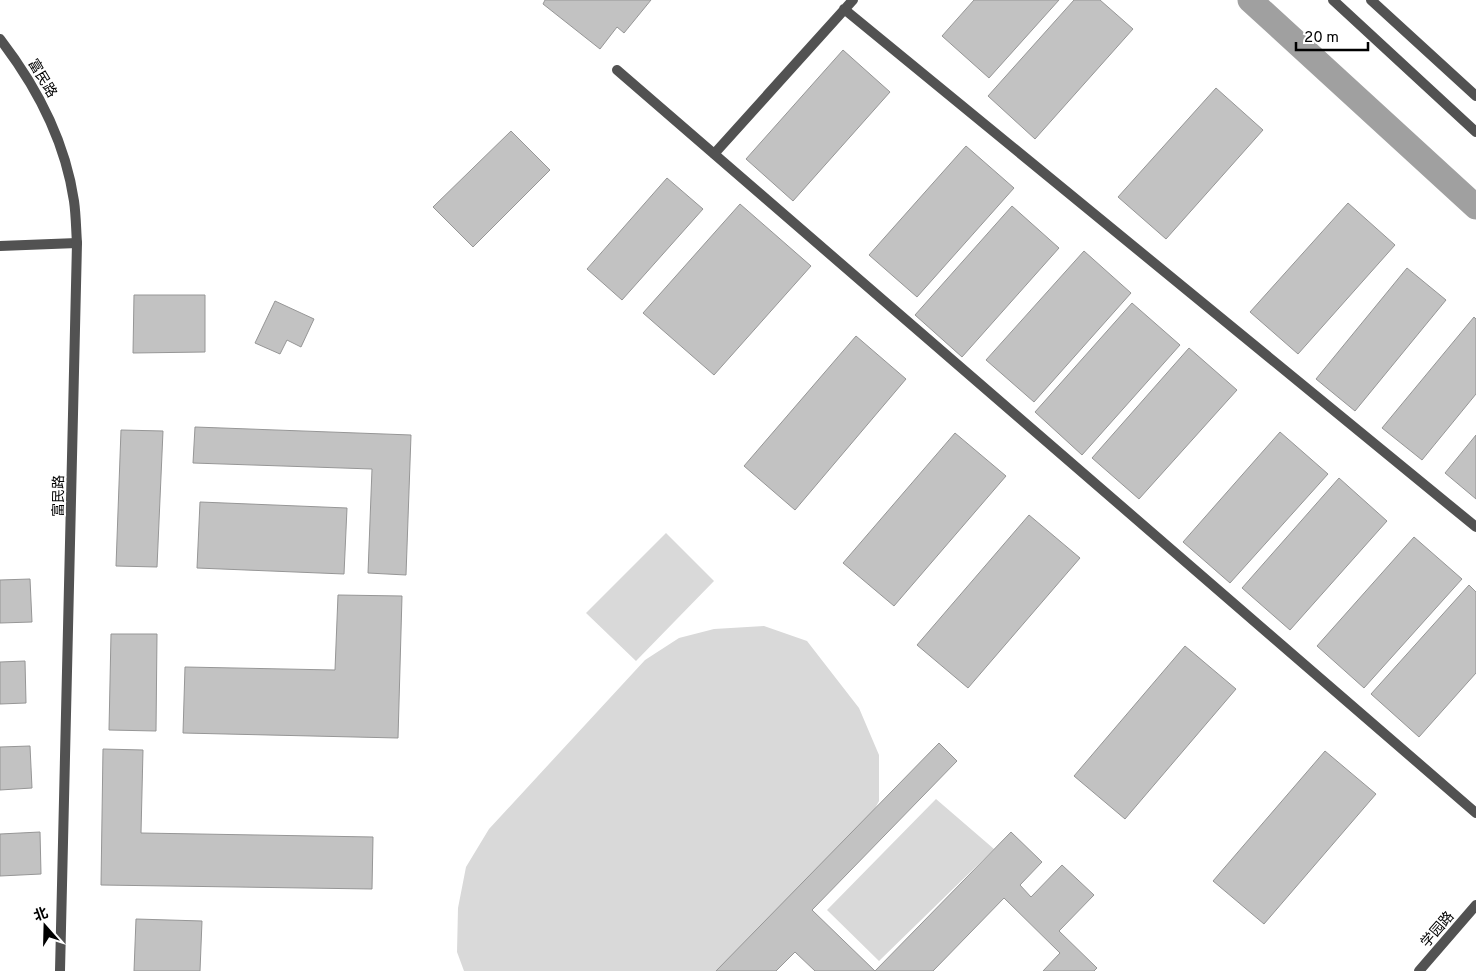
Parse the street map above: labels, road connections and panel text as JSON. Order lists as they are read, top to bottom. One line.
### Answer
{"streets":{"street":["富民路","学园路"]},"scale_bar":"20 m","north":"top"}
